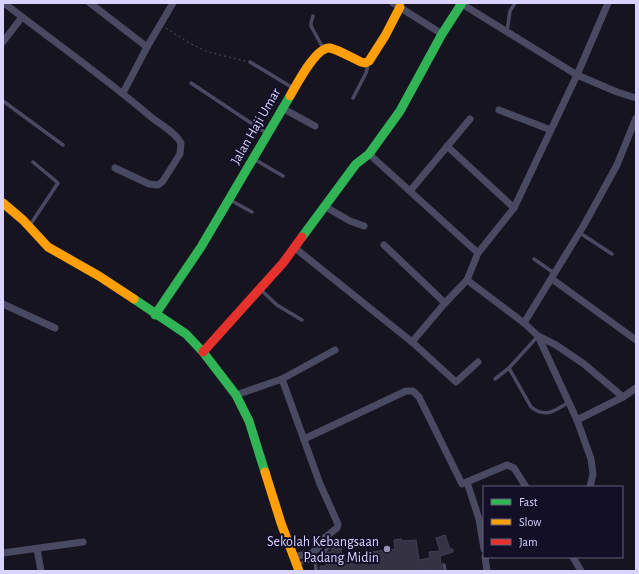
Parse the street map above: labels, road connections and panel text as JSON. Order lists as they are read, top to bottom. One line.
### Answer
{"streets":{"street":["Jalan Haji Umar"]},"places":["Sekolah Kebangsaan Padang Midin"],"legend":["Fast","Slow","Jam"]}
